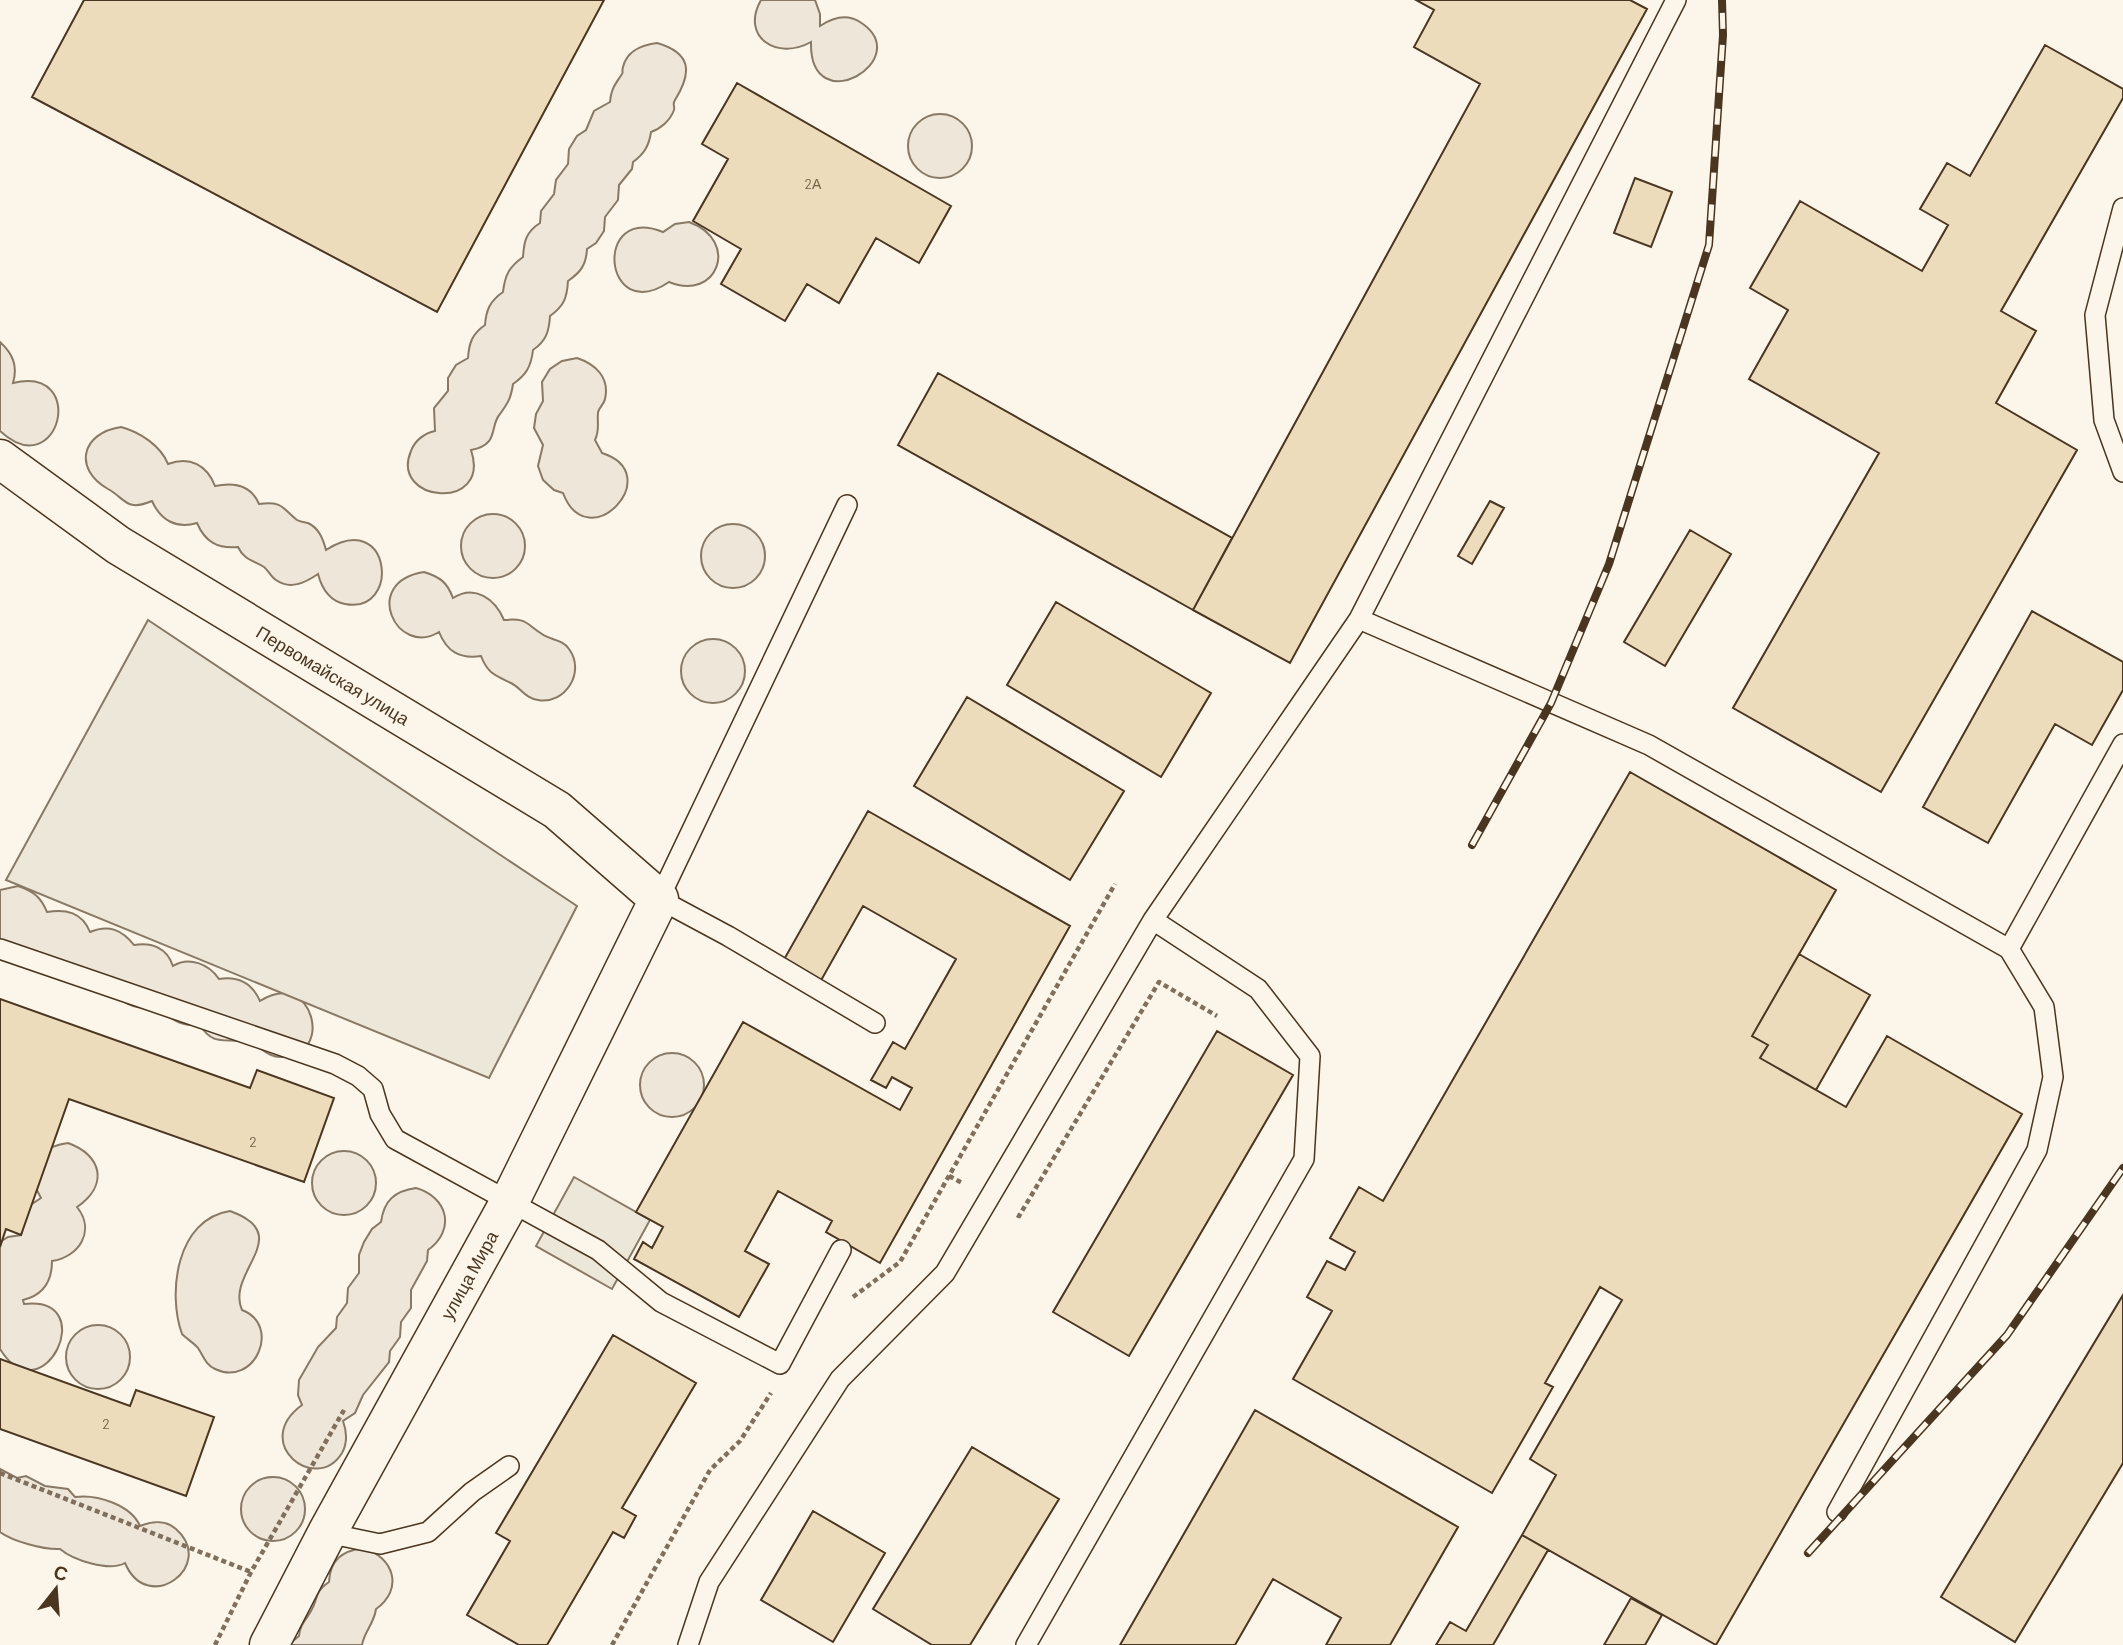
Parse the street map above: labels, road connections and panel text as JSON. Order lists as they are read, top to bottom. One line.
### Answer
{"streets":{"main road":["Первомайская улица","улица Мира"]},"crossings":[["Первомайская улица","улица Мира"]],"house_numbers":["2А","2","2"],"north":"top"}
